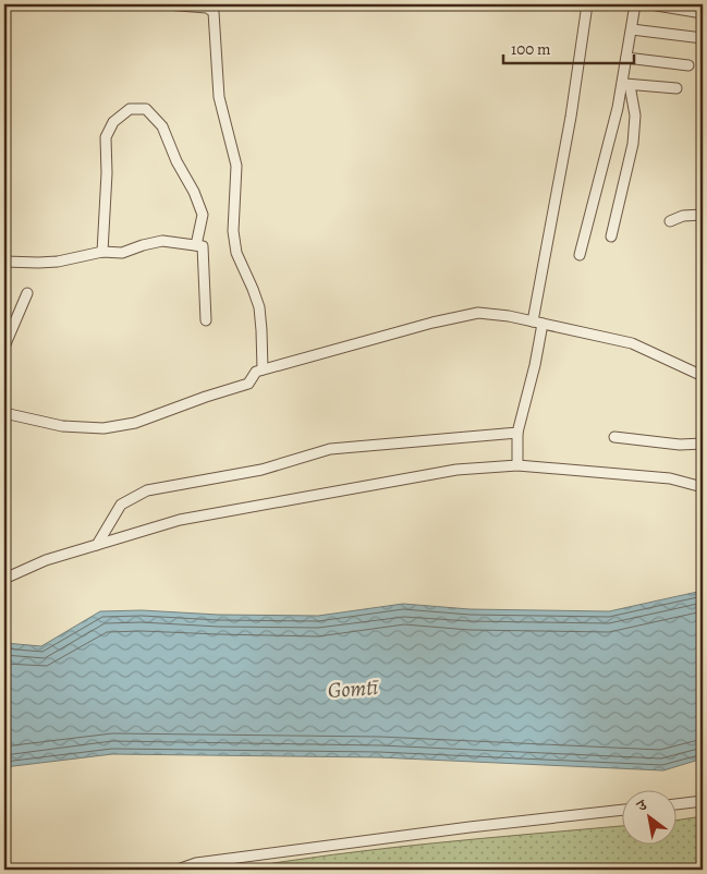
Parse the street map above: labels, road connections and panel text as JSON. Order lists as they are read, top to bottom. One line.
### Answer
{"water":["Gomtī"],"scale_bar":"100 m","north":"top left"}
